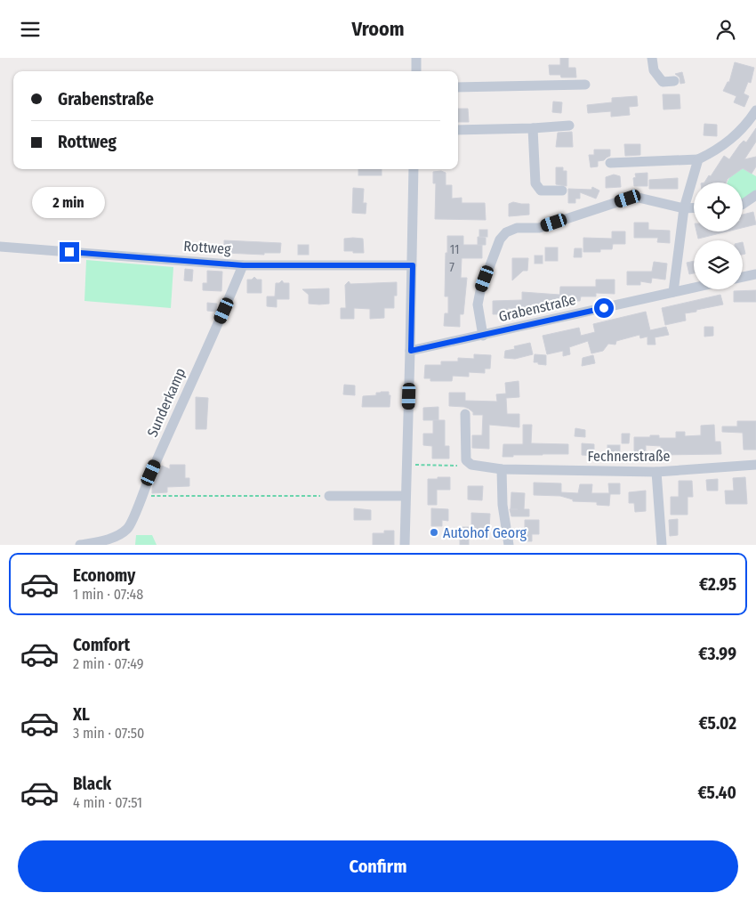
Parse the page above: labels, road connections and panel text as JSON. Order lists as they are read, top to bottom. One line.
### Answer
{"streets":{"street":["Rottweg","Grabenstraße","Sunderkamp","Fechnerstraße"]},"crossings":[["Rottweg","Sunderkamp"]],"places":["Autohof Georg"],"house_numbers":["11","7"],"page":{"header":"Vroom","banner":["Grabenstraße","Rottweg"],"bubble":"2 min","list":[{"name":"Economy","note":"1 min · 07:48","value":"€2.95"},{"name":"Comfort","note":"2 min · 07:49","value":"€3.99"},{"name":"XL","note":"3 min · 07:50","value":"€5.02"},{"name":"Black","note":"4 min · 07:51","value":"€5.40"}],"buttons":"Confirm"}}
